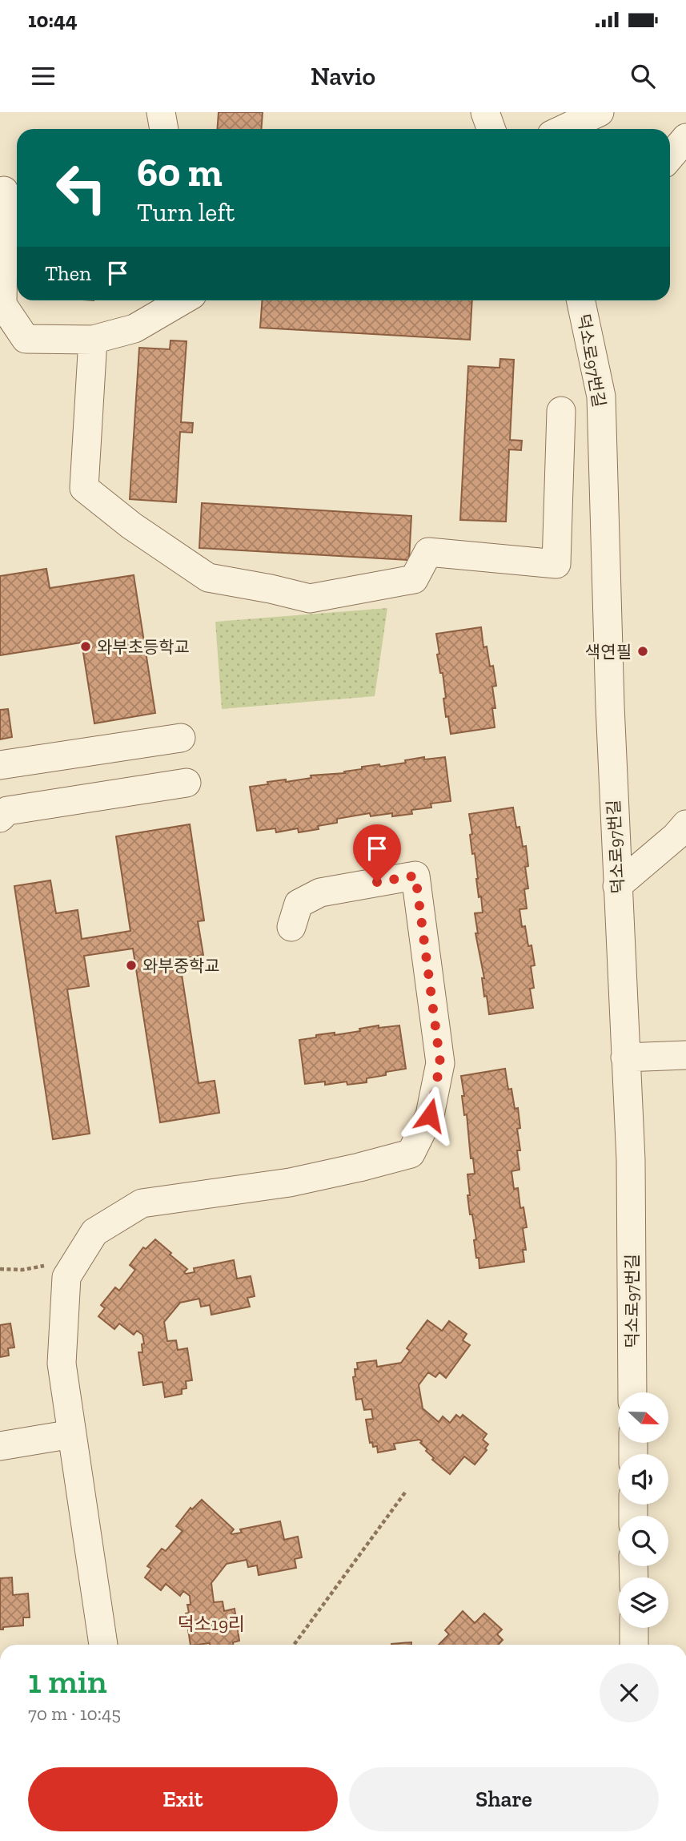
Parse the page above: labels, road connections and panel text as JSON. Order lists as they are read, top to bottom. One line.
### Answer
{"streets":{"street":["덕소로97번길"]},"districts":["덕소19리"],"places":["와부초등학교","색연필","와부중학교"],"north":"right","page":{"status":"10:44","header":"Navio","turn":["60 m","Turn left"],"then":"Then","heading":["1 min","70 m · 10:45"],"buttons":["Exit","Share"]}}
